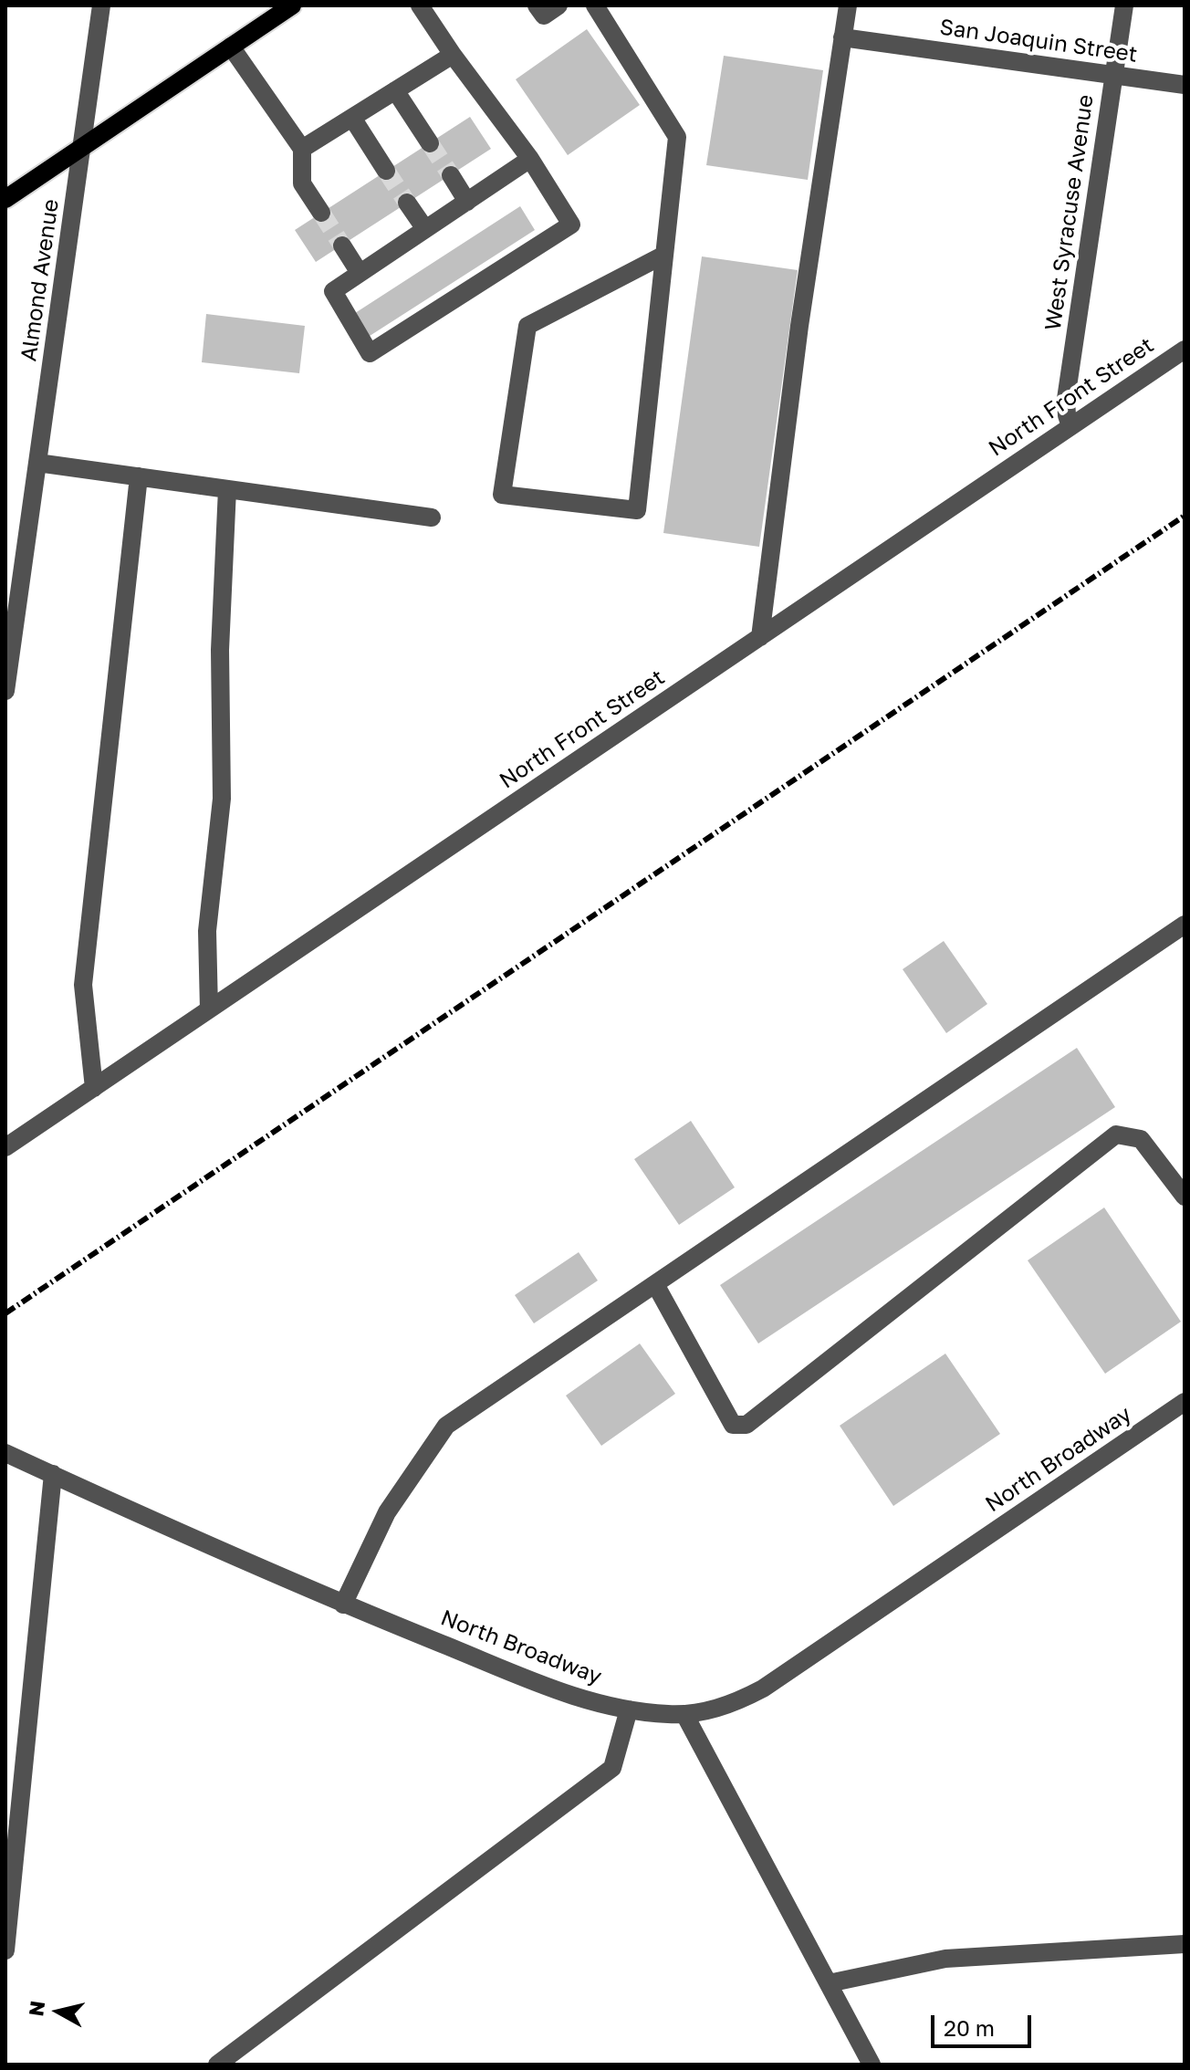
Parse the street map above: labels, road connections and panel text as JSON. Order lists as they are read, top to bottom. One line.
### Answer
{"streets":{"street":["San Joaquin Street","West Syracuse Avenue","Almond Avenue","North Front Street","North Broadway"]},"crossings":[["San Joaquin Street","West Syracuse Avenue"],["West Syracuse Avenue","North Front Street"]],"scale_bar":"20 m","north":"left"}
